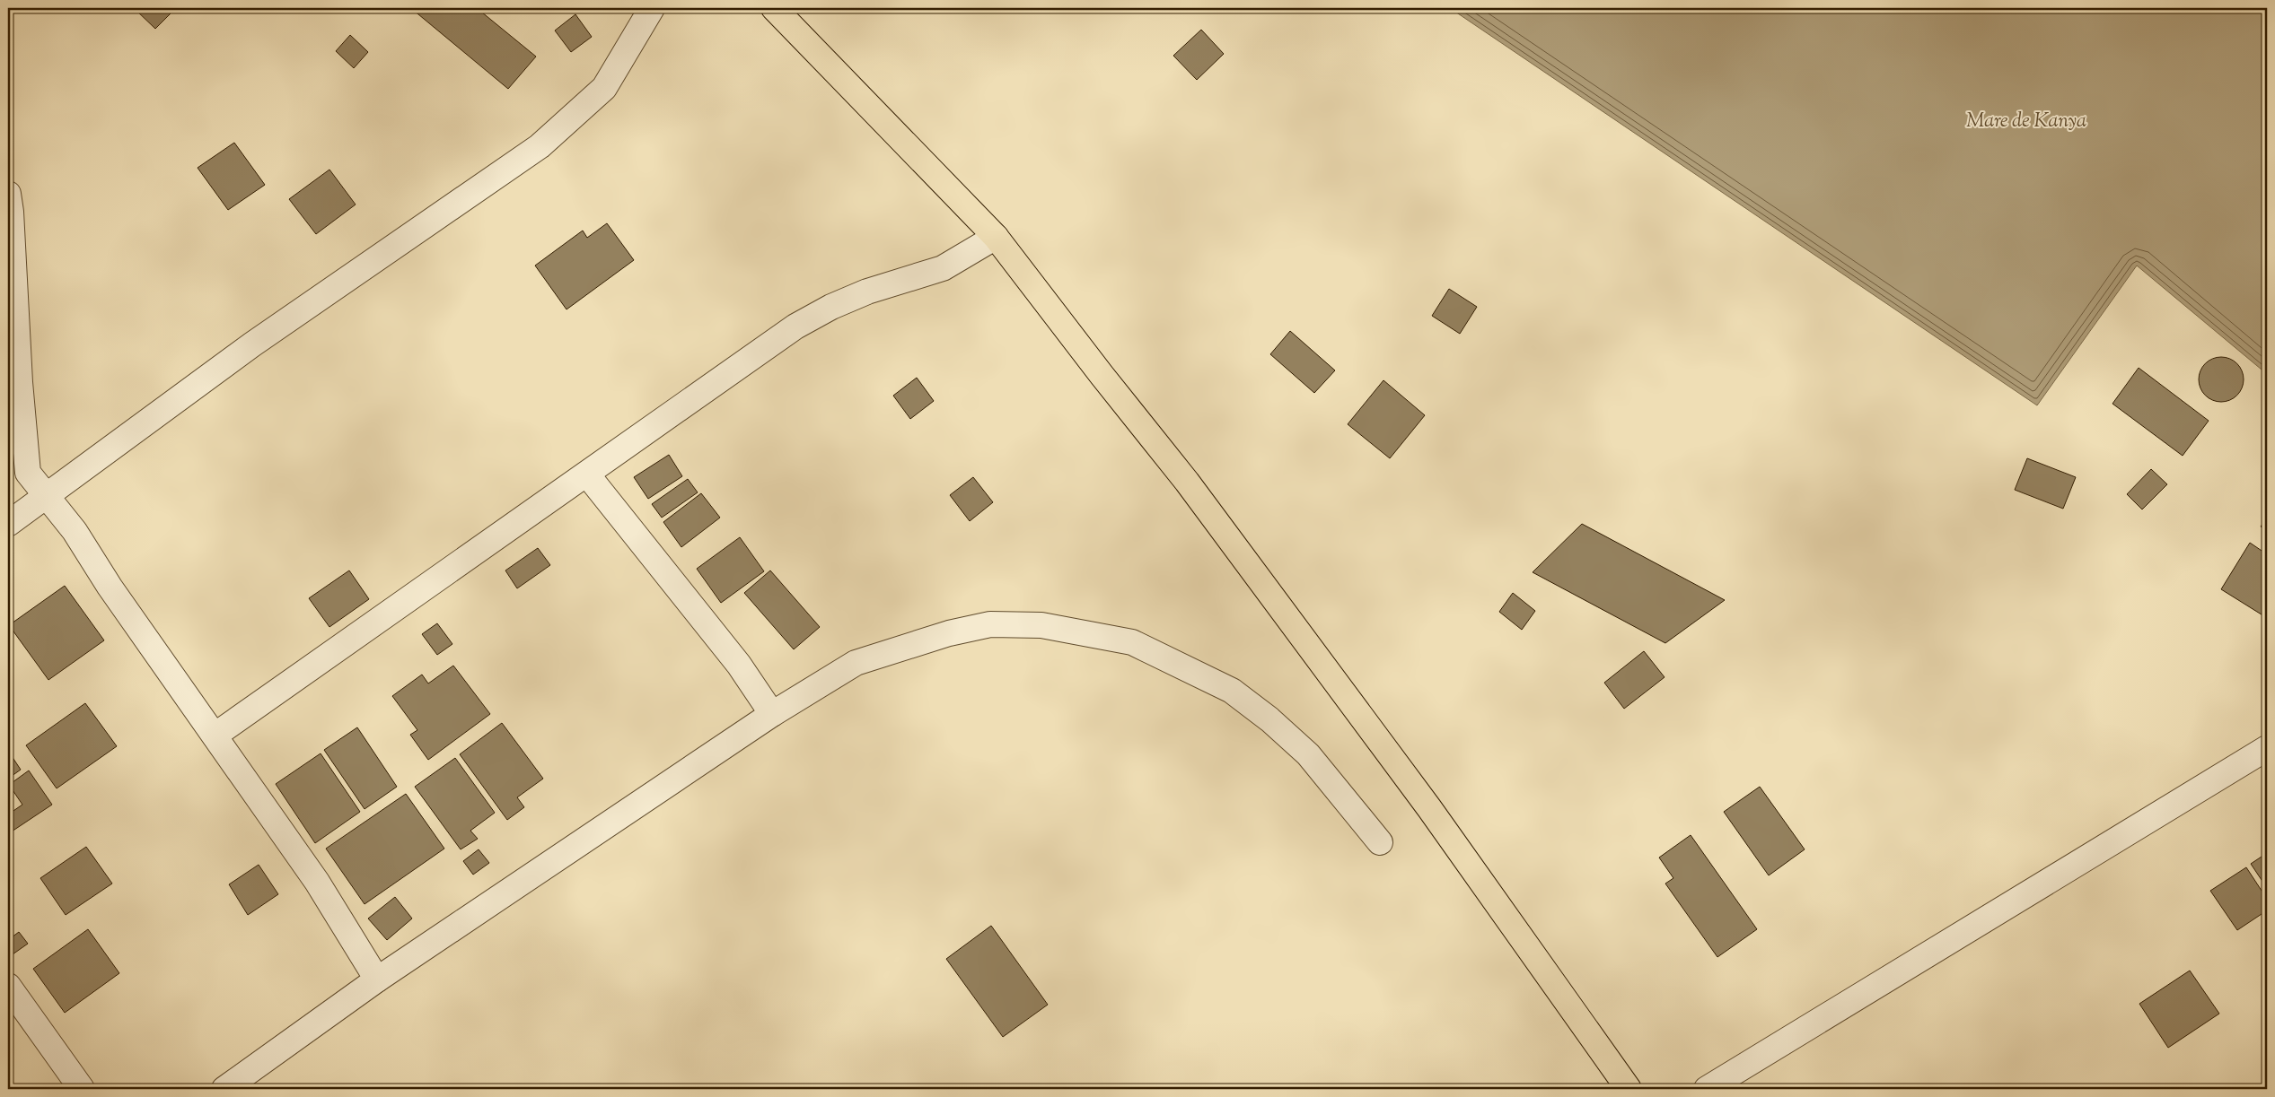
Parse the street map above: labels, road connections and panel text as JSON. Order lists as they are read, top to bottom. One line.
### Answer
{"water":["Mare de Kanya"]}
